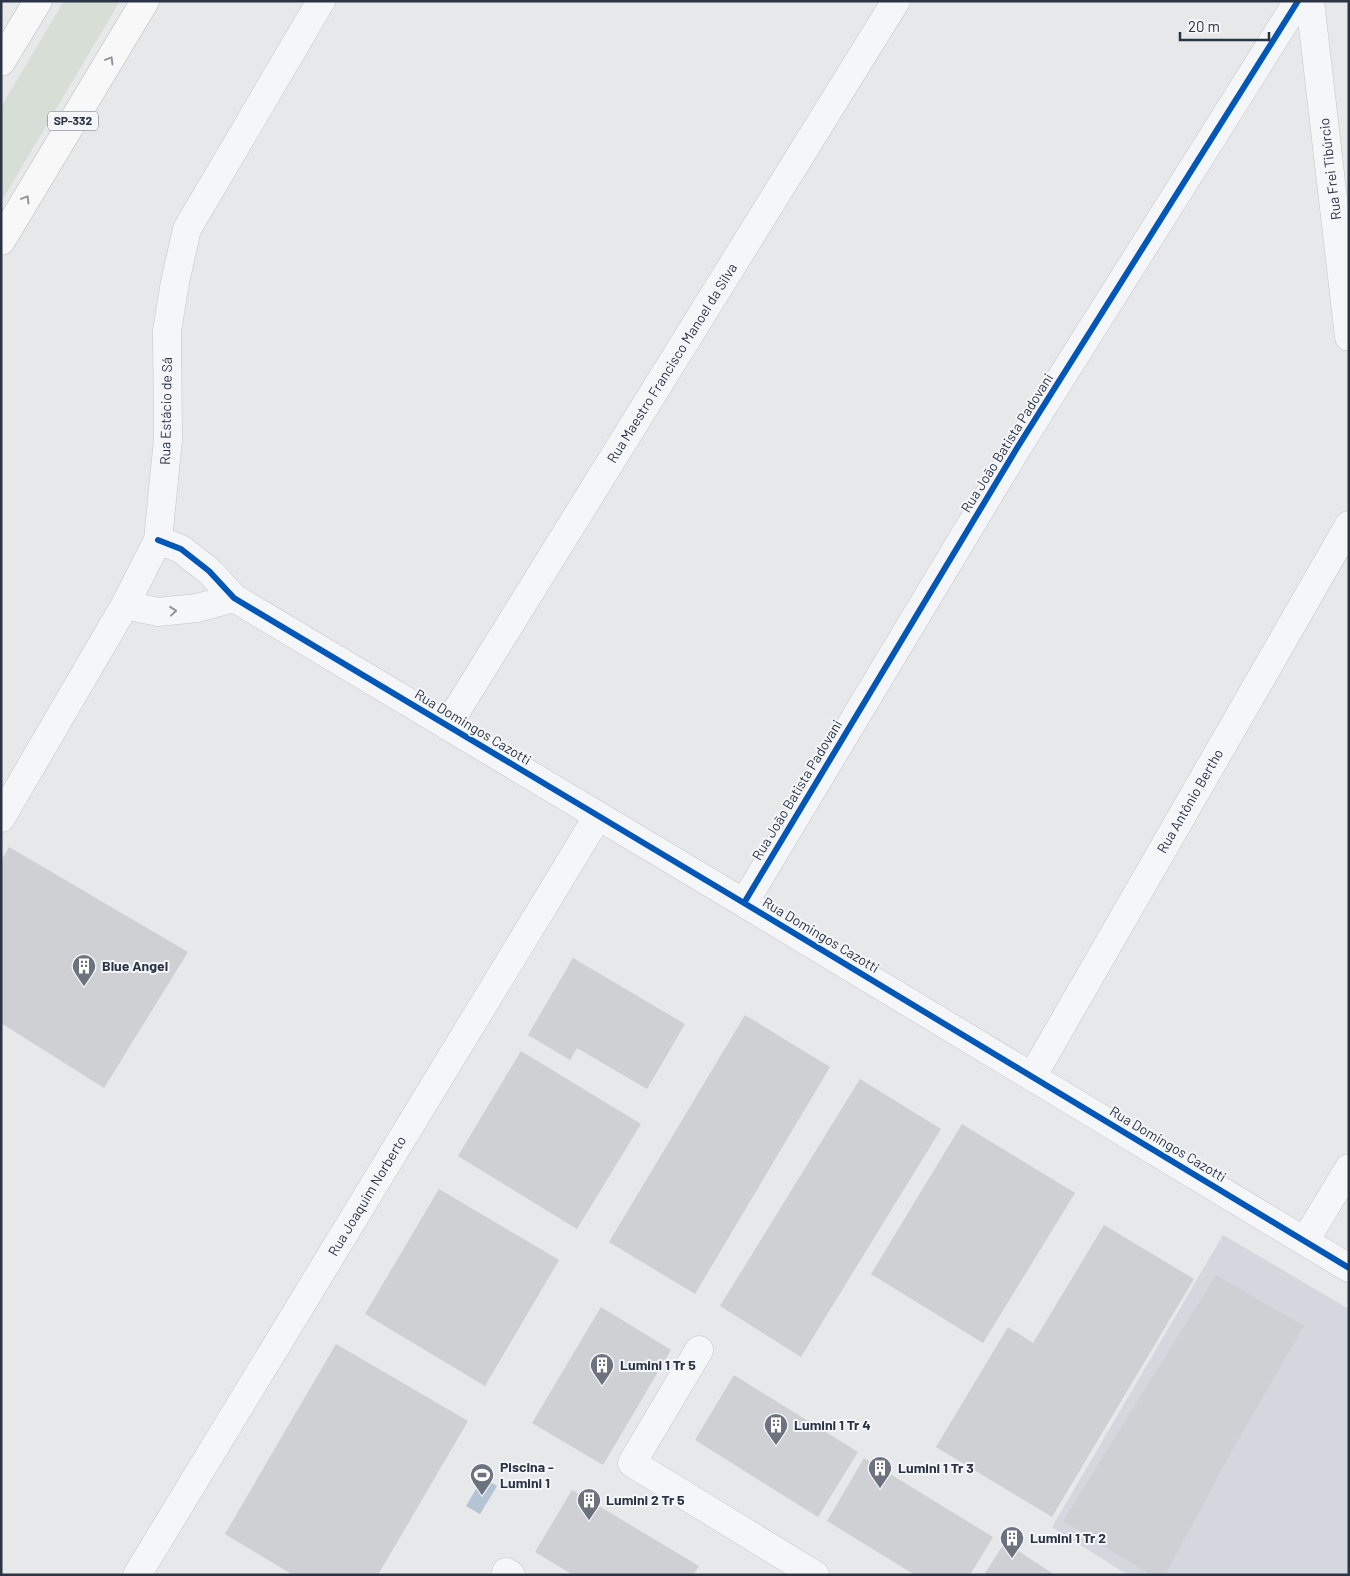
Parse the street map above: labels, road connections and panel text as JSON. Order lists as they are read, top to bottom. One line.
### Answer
{"streets":{"highway":["SP-332"],"street":["Rua Frei Tibúrcio","Rua Maestro Francisco Manoel da Silva","Rua Estácio de Sá","Rua João Batista Padovani","Rua Domingos Cazotti","Rua Antônio Bertho","Rua Joaquim Norberto"]},"crossings":[["Rua Maestro Francisco Manoel da Silva","Rua Domingos Cazotti"],["Rua Estácio de Sá","Rua Domingos Cazotti"],["Rua João Batista Padovani","Rua Domingos Cazotti"],["Rua Domingos Cazotti","Rua Antônio Bertho"],["Rua Domingos Cazotti","Rua Joaquim Norberto"]],"places":{"building":["Blue Angel","Lumini 1 Tr 5","Lumini 1 Tr 4","Lumini 1 Tr 3","Lumini 2 Tr 5","Lumini 1 Tr 2"],"sports":["Piscina - Lumini 1"]},"scale_bar":"20 m"}
